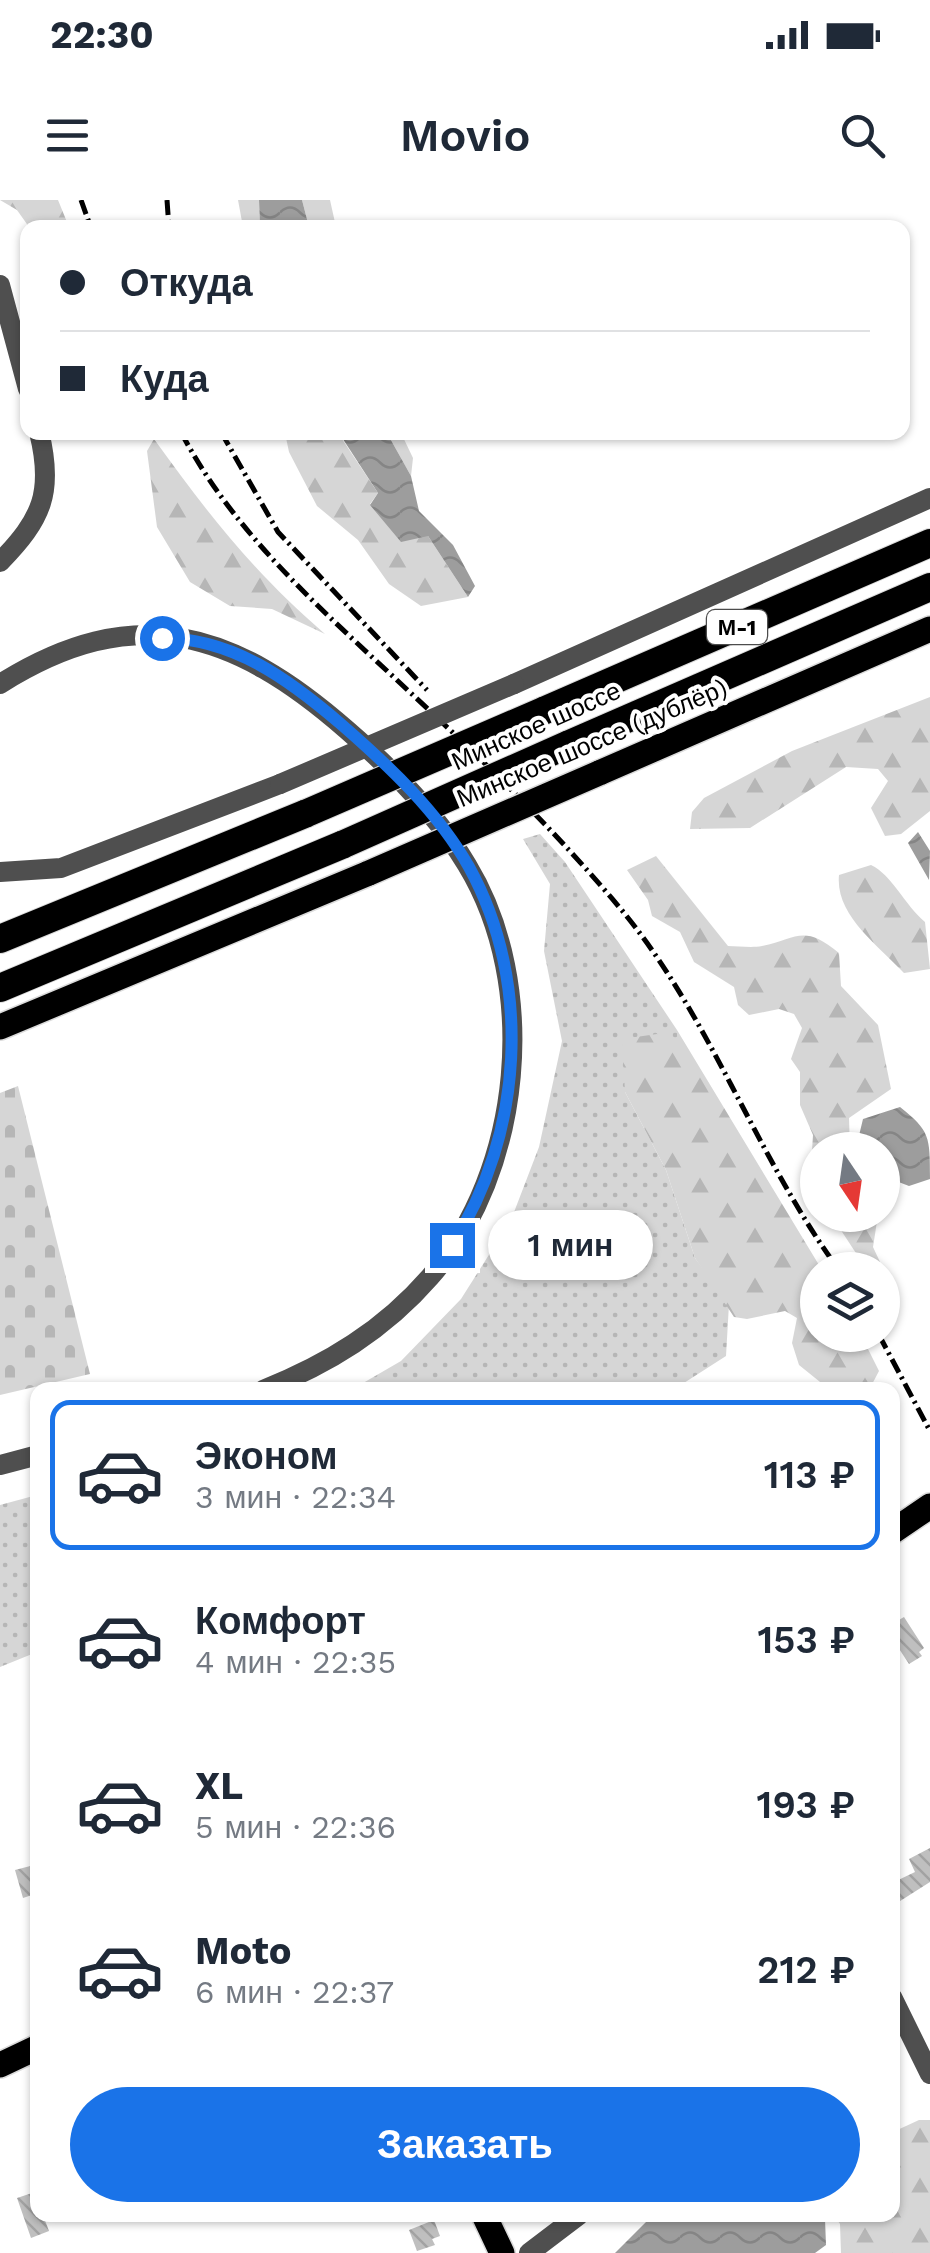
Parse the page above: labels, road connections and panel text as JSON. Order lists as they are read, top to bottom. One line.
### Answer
{"streets":{"highway":["М-1","Минское шоссе"],"main road":["Минское шоссе (дублёр)"]},"north":"bottom","page":{"status":"22:30","header":"Movio","banner":["Откуда","Куда"],"bubble":"1 мин","list":[{"name":"Эконом","note":"3 мин · 22:34","value":"113 ₽"},{"name":"Комфорт","note":"4 мин · 22:35","value":"153 ₽"},{"name":"XL","note":"5 мин · 22:36","value":"193 ₽"},{"name":"Moto","note":"6 мин · 22:37","value":"212 ₽"}],"buttons":"Заказать"}}
